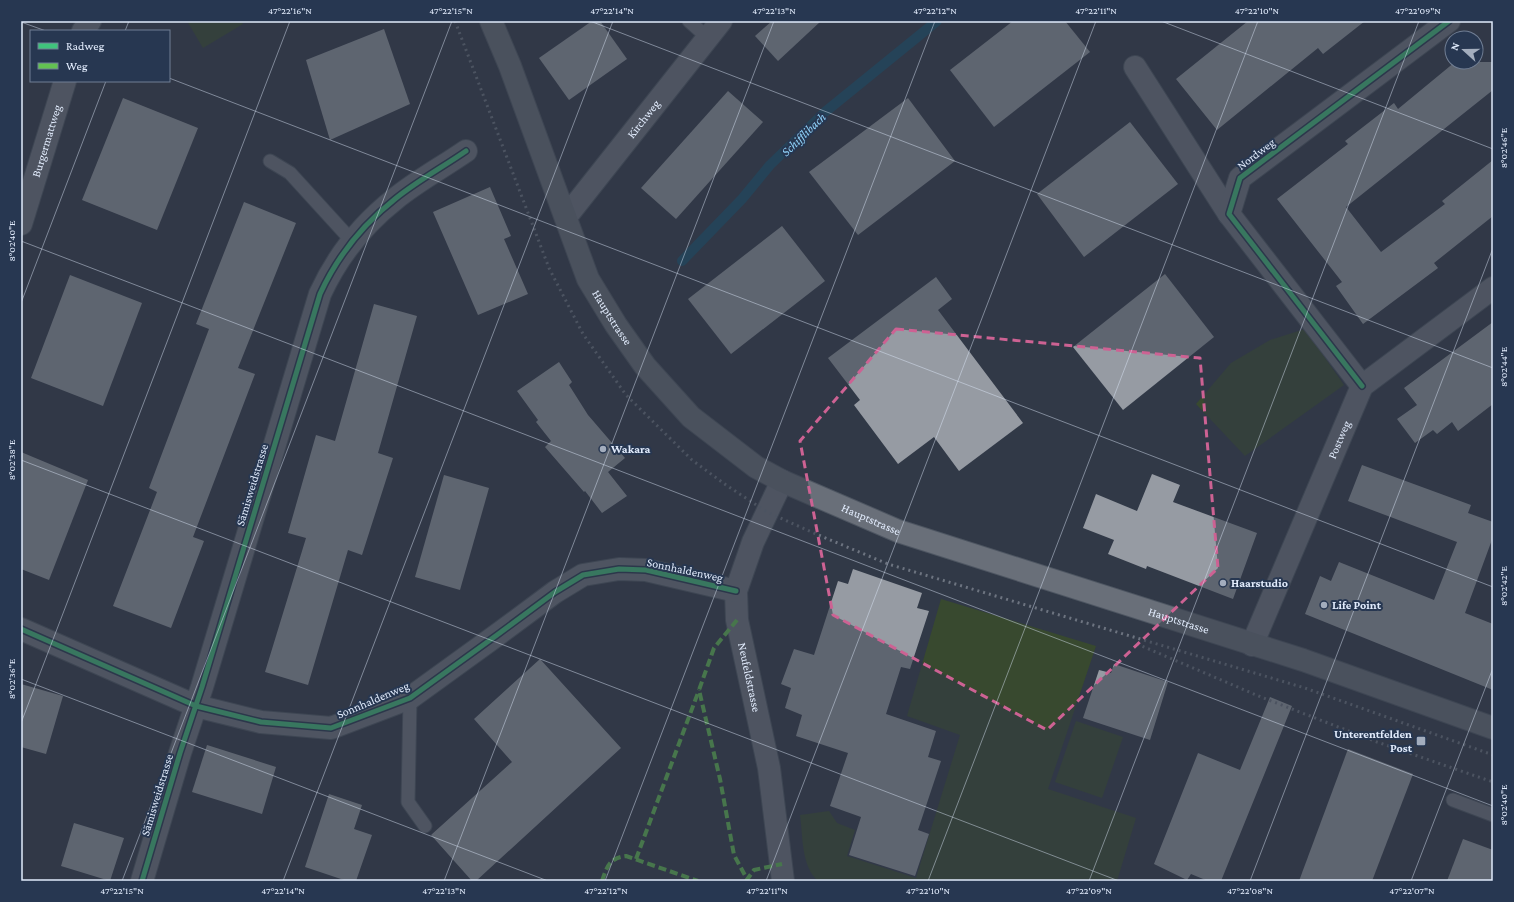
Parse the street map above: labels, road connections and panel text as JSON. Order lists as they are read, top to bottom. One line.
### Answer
{"streets":{"main road":["Hauptstrasse"],"street":["Kirchweg","Burgermattweg","Nordweg","Postweg","Sämisweidstrasse","Sonnhaldenweg","Neufeldstrasse"]},"crossings":[["Kirchweg","Hauptstrasse"],["Hauptstrasse","Postweg"],["Hauptstrasse","Neufeldstrasse"],["Sämisweidstrasse","Sonnhaldenweg"],["Sonnhaldenweg","Neufeldstrasse"]],"water":["Schifflibach"],"places":{"other":["Wakara","Haarstudio","Life Point"],"transit":["Unterentfelden Post"]},"legend":["Radweg","Weg"],"north":"left","coordinates":["47°22'16\"N","47°22'15\"N","47°22'14\"N","47°22'13\"N","47°22'12\"N","47°22'11\"N","47°22'10\"N","47°22'09\"N","8°02'46\"E","8°02'40\"E","8°02'44\"E","8°02'38\"E","8°02'42\"E","8°02'36\"E","47°22'08\"N","47°22'07\"N"]}
